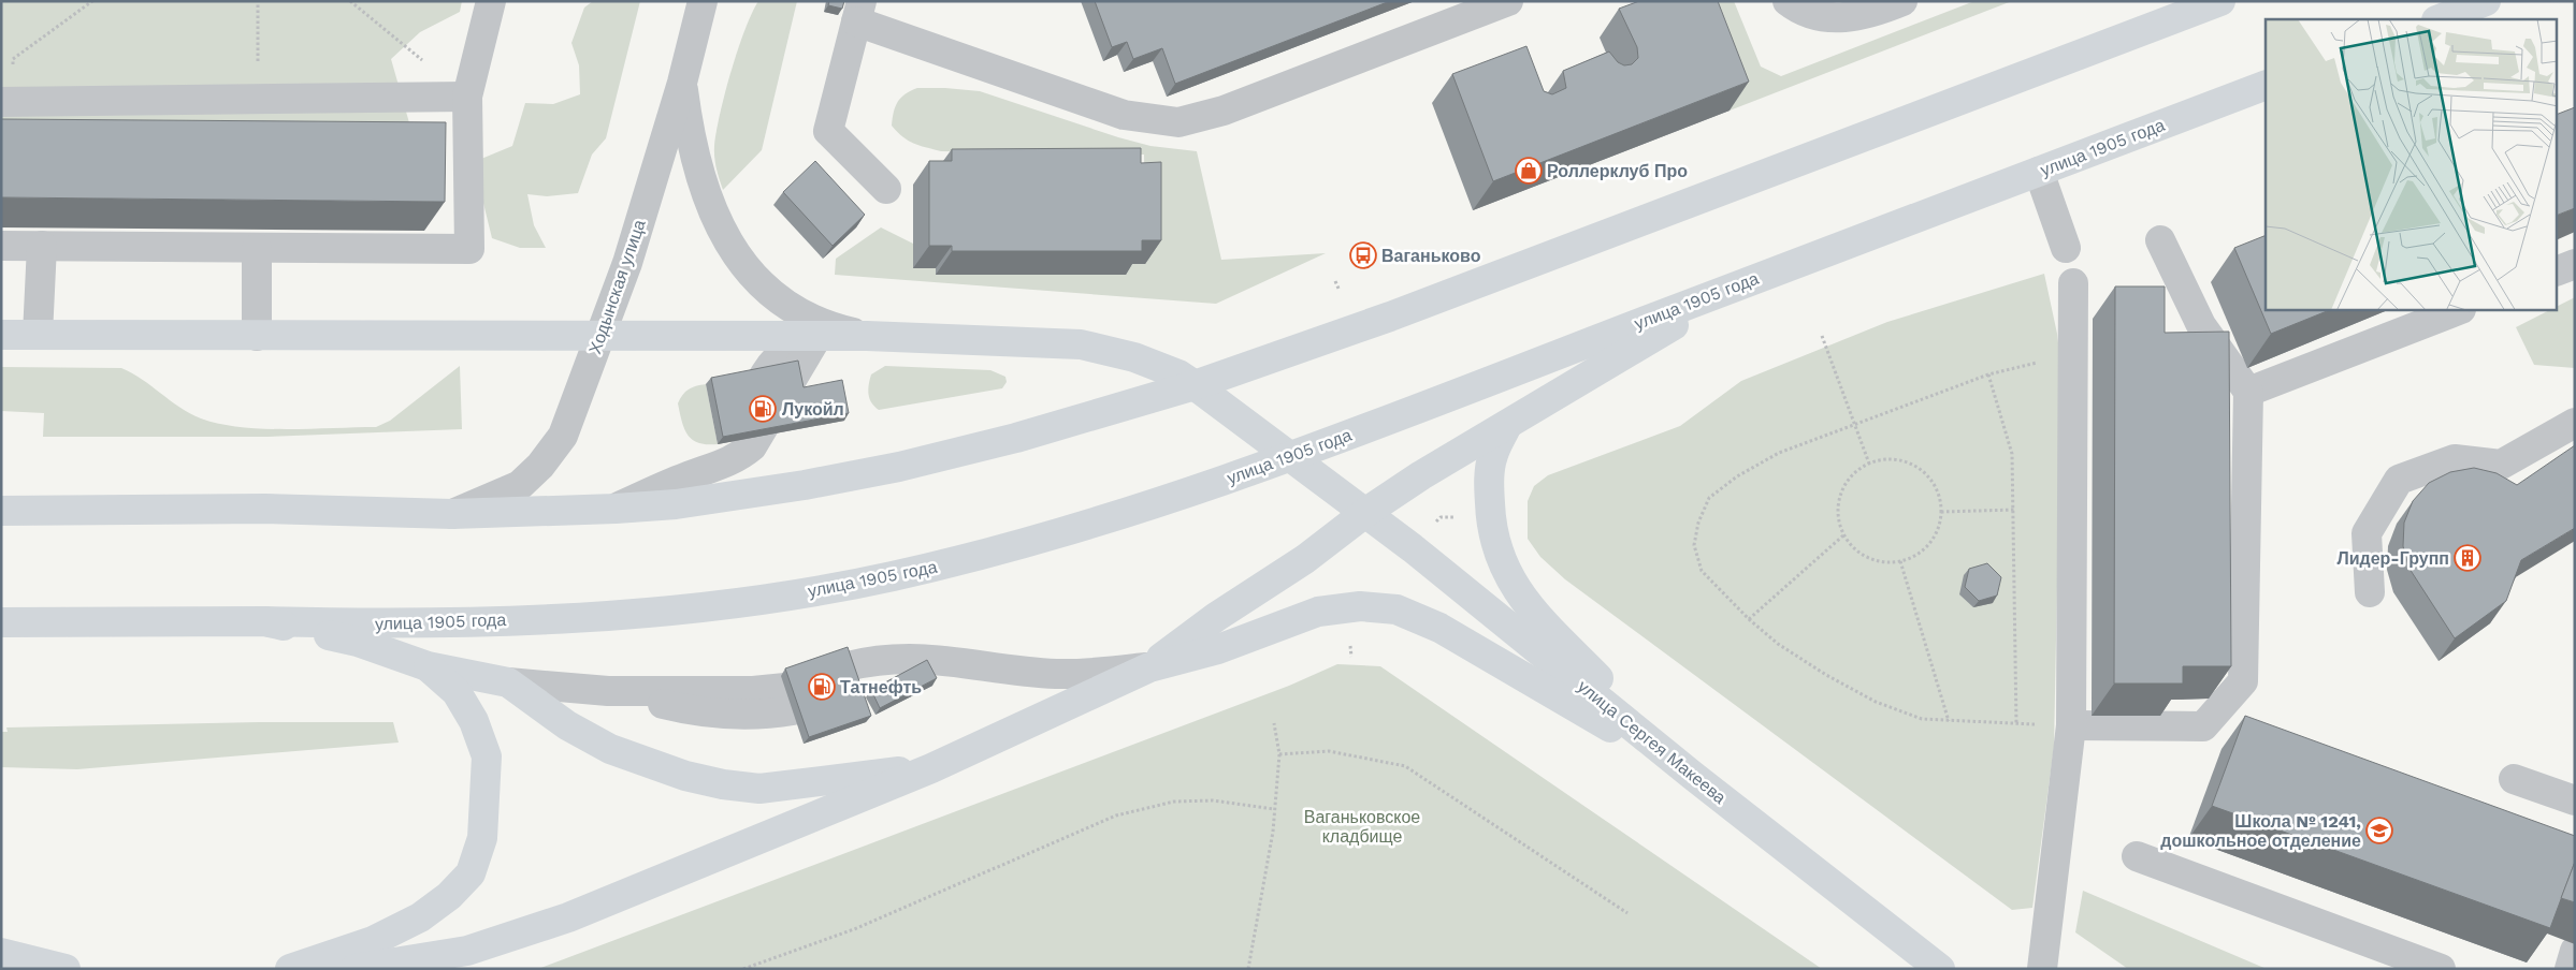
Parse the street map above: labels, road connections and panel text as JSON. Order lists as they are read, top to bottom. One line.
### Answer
{"streets":{"main road":["улица 1905 года","улица Сергея Макеева"],"street":["Ходынская улица"]},"crossings":[["улица 1905 года","улица Сергея Макеева"],["Ходынская улица","улица Сергея Макеева"]],"parks":["Ваганьковское кладбище"],"places":{"shop":["Роллерклуб Про"],"bus stop":["Ваганьково"],"fuel station":["Лукойл","Татнефть"],"building":["Лидер-Групп"],"school or university":["Школа № 1241, дошкольное отделение"]}}
